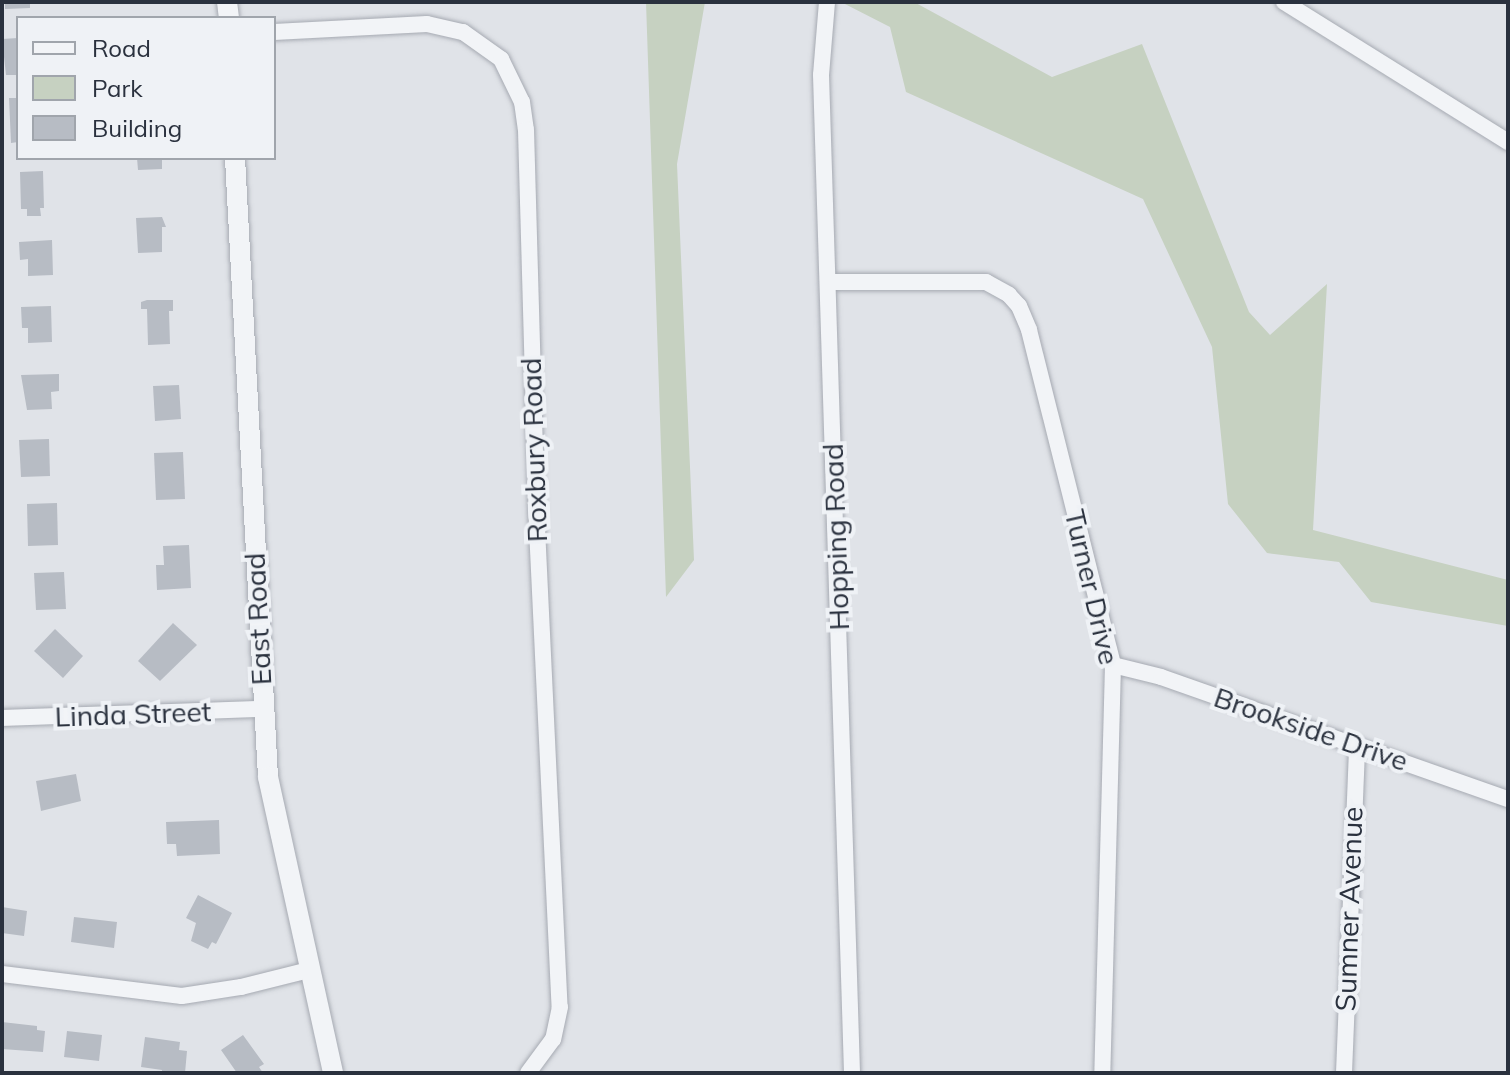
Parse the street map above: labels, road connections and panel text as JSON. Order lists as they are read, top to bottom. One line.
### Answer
{"streets":{"street":["Roxbury Road","Hopping Road","Turner Drive","East Road","Linda Street","Brookside Drive","Sumner Avenue"]},"crossings":[["Hopping Road","Turner Drive"],["Turner Drive","Brookside Drive"],["East Road","Linda Street"],["Brookside Drive","Sumner Avenue"]],"legend":["Road","Park","Building"]}
